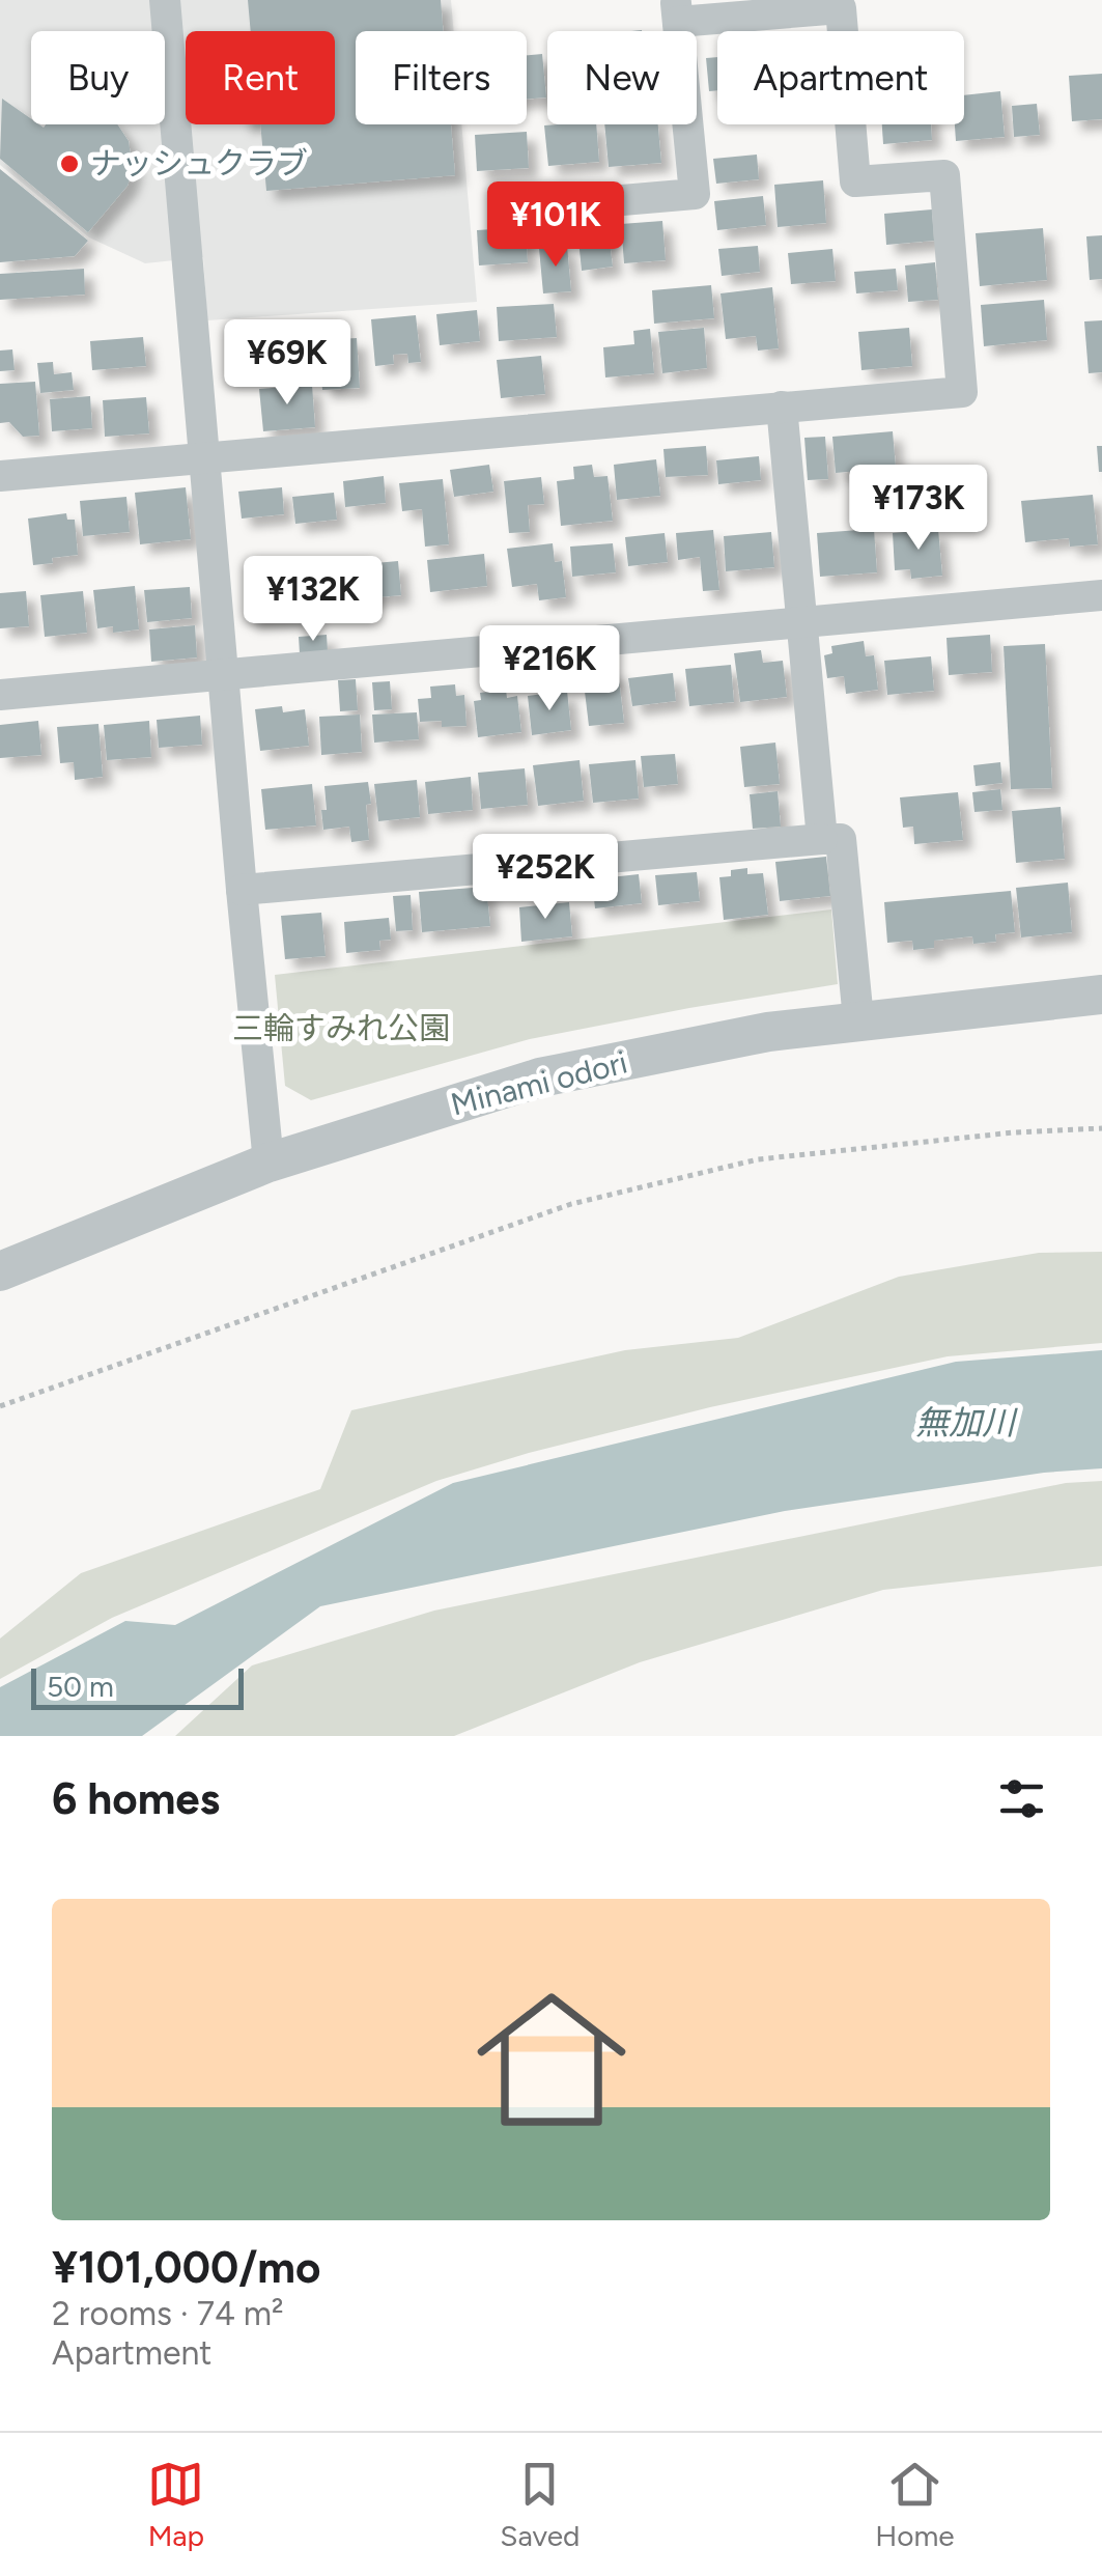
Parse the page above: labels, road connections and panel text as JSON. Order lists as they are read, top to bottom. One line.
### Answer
{"streets":{"street":["Minami odori"]},"water":["無加川"],"parks":["三輪すみれ公園"],"places":["ナッシュクラブ"],"scale_bar":"50 m","page":{"chip":["Buy","Rent","Filters","New","Apartment"],"price":["¥101K","¥69K","¥173K","¥132K","¥216K","¥252K"],"scale":"50 m","heading":"6 homes","list":[{"name":"¥101,000/mo","note":"2 rooms · 74 m² · Apartment"}],"tabs":["Map","Saved","Home"]}}
